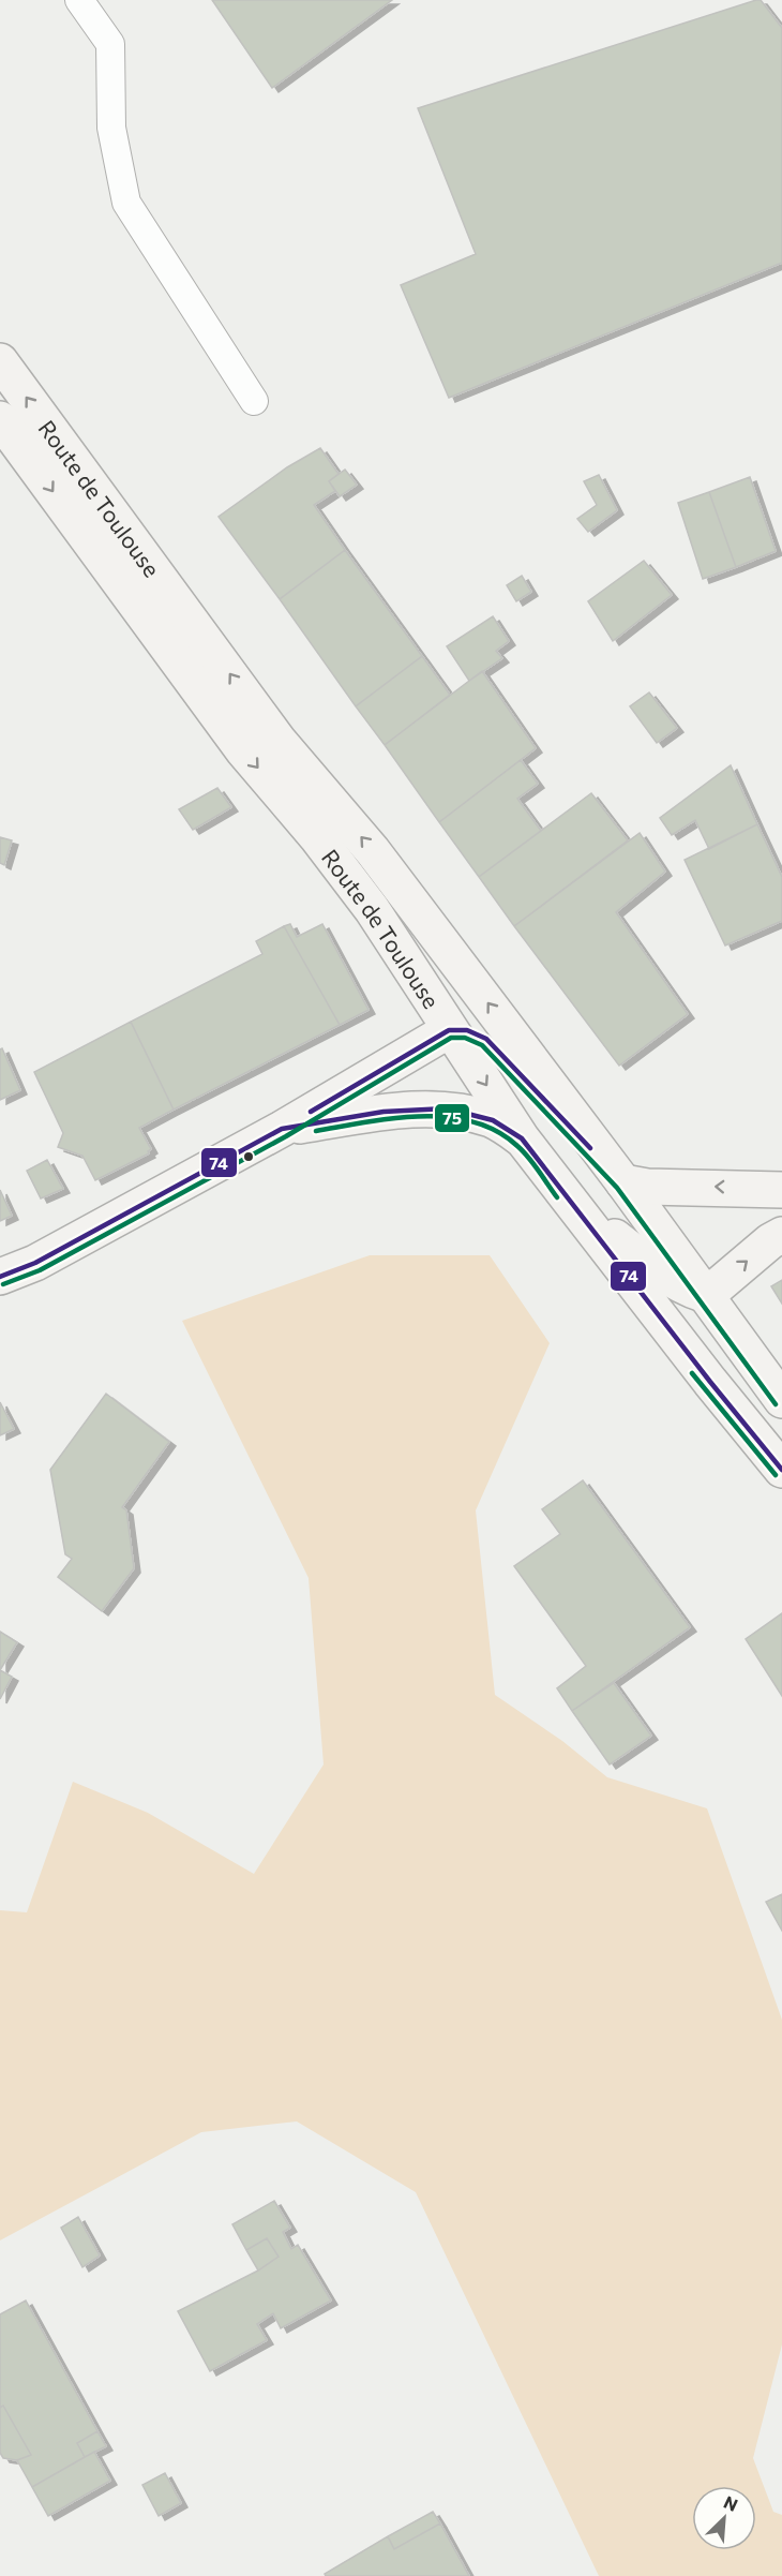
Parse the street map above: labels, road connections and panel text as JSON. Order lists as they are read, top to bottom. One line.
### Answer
{"streets":{"main road":["Route de Toulouse"]},"lines":["transit line 74","transit line 75"],"north":"top right"}
